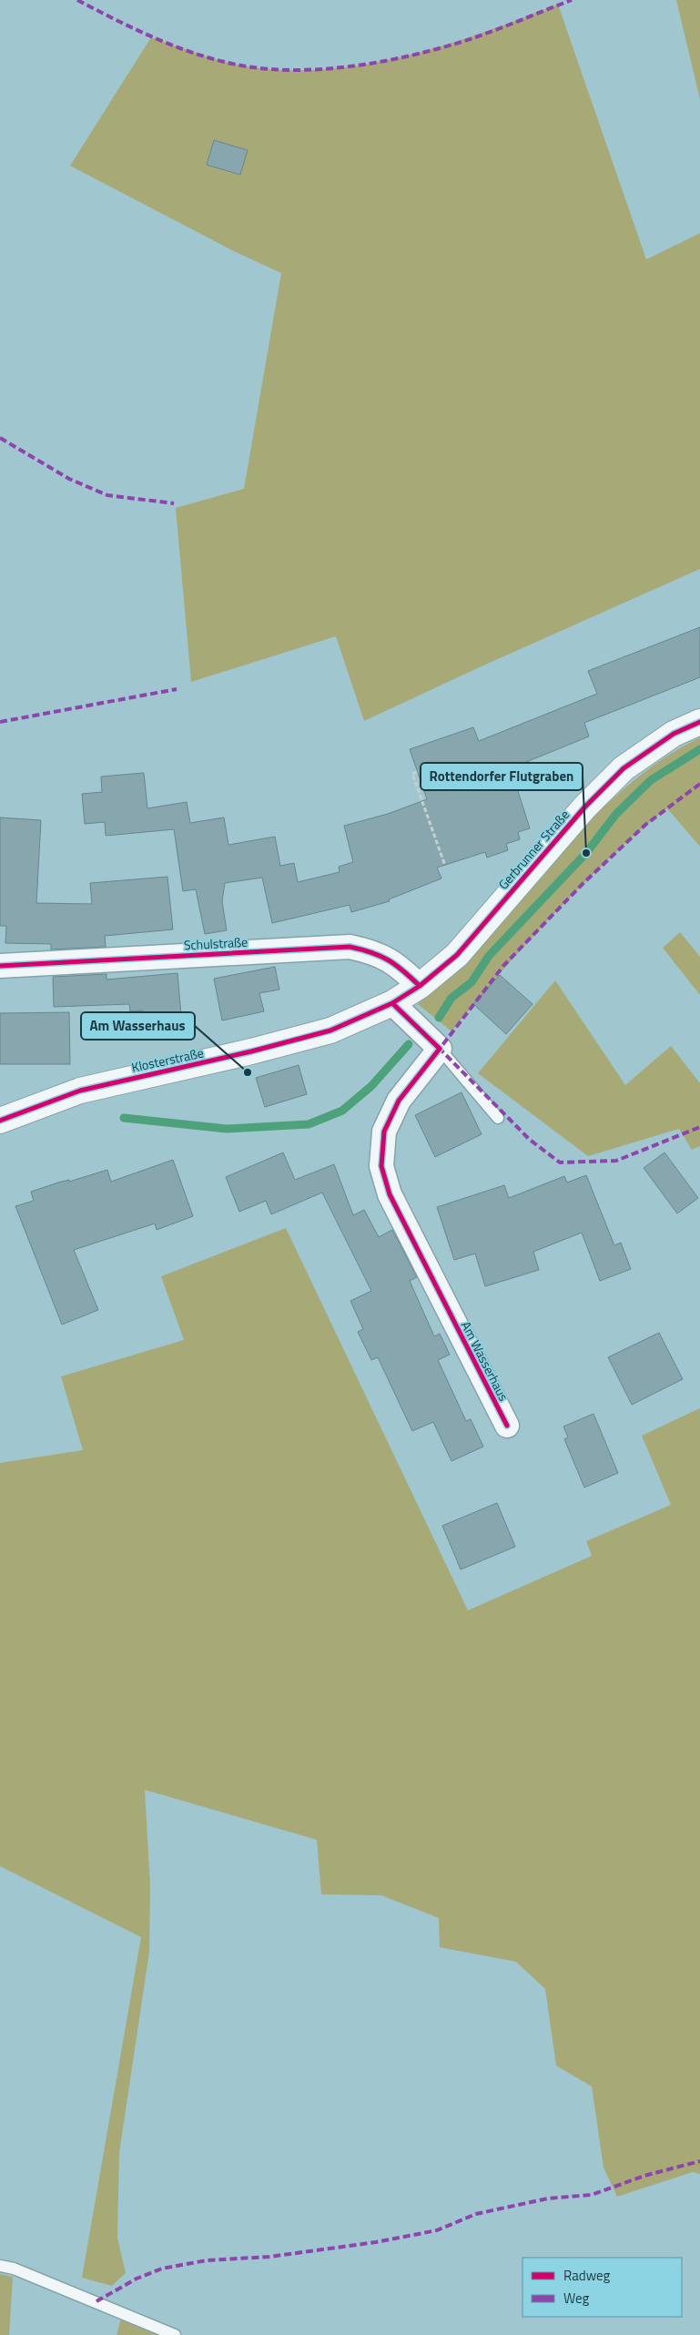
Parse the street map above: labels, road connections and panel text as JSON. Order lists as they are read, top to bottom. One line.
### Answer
{"streets":{"street":["Gerbrunner Straße","Schulstraße","Klosterstraße","Am Wasserhaus"]},"crossings":[["Gerbrunner Straße","Schulstraße"],["Gerbrunner Straße","Klosterstraße"]],"places":["Rottendorfer Flutgraben","Am Wasserhaus"],"legend":["Radweg","Weg"]}
